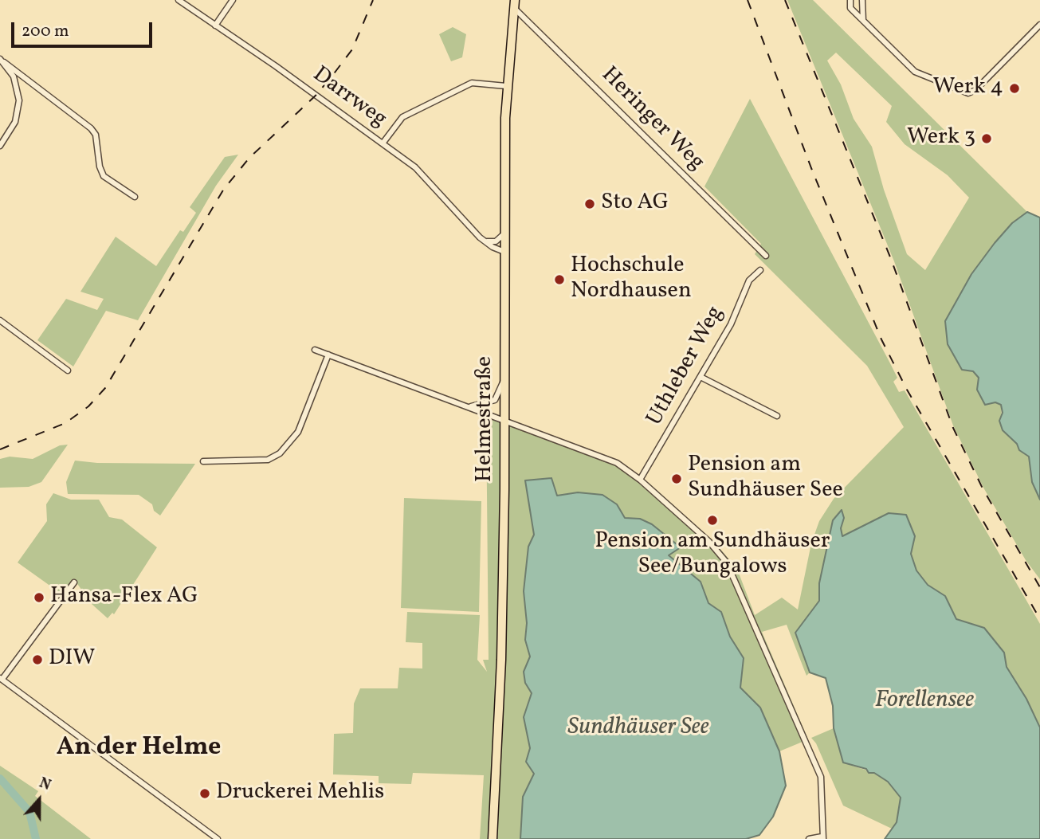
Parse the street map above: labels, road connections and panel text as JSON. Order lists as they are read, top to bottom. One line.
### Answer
{"streets":{"main road":["Helmestraße"],"street":["Darrweg","Heringer Weg","Uthleber Weg"]},"crossings":[["Darrweg","Helmestraße"],["Heringer Weg","Helmestraße"]],"districts":["An der Helme"],"water":["Forellensee","Sundhäuser See"],"places":["Werk 4","Werk 3","Sto AG","Hochschule Nordhausen","Pension am Sundhäuser See","Pension am Sundhäuser See/Bungalows","Hansa-Flex AG","DIW","Druckerei Mehlis"],"scale_bar":"200 m","north":"top"}
